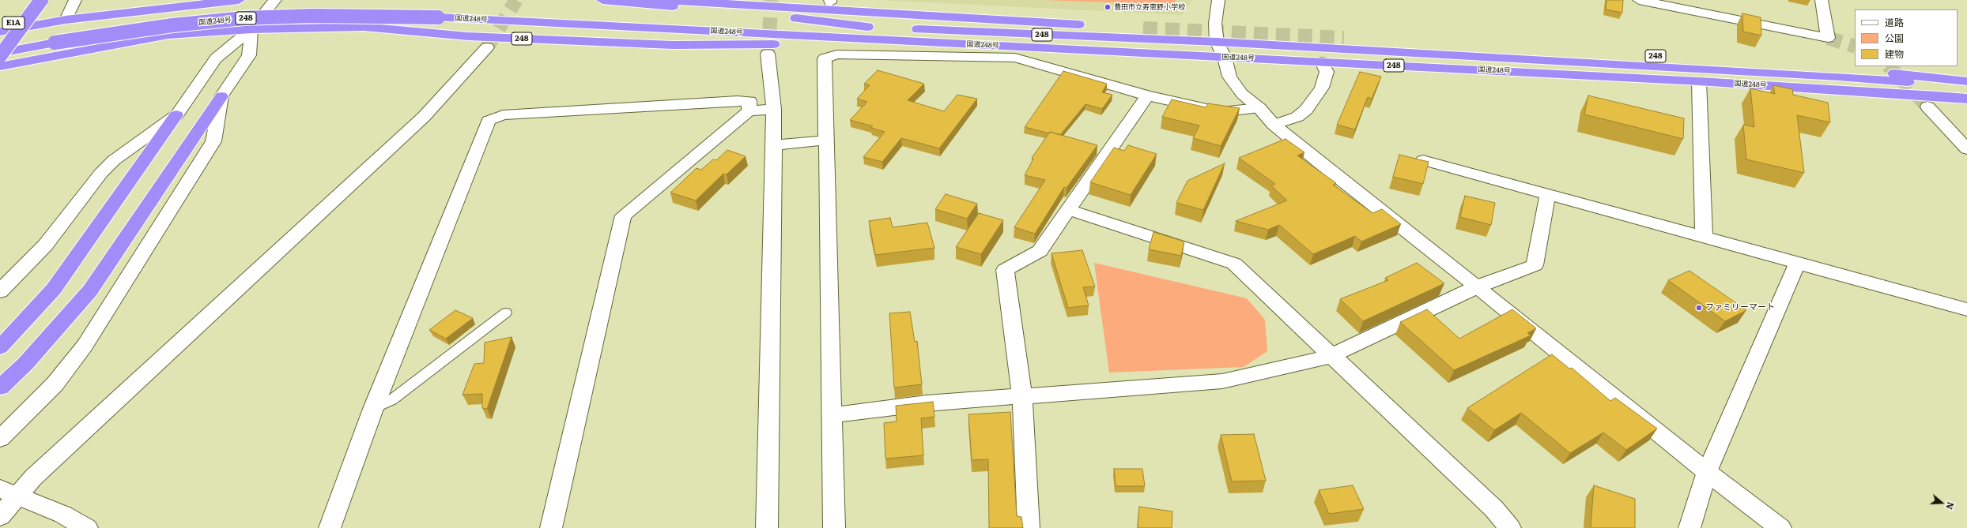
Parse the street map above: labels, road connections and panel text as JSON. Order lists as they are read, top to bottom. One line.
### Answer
{"streets":{"highway":["248","国道248号","E1A"]},"crossings":[["248","国道248号"],["国道248号","E1A"]],"places":["豊田市立寿恵野小学校","ファミリーマート"],"legend":["道路","公園","建物"],"north":"right"}
